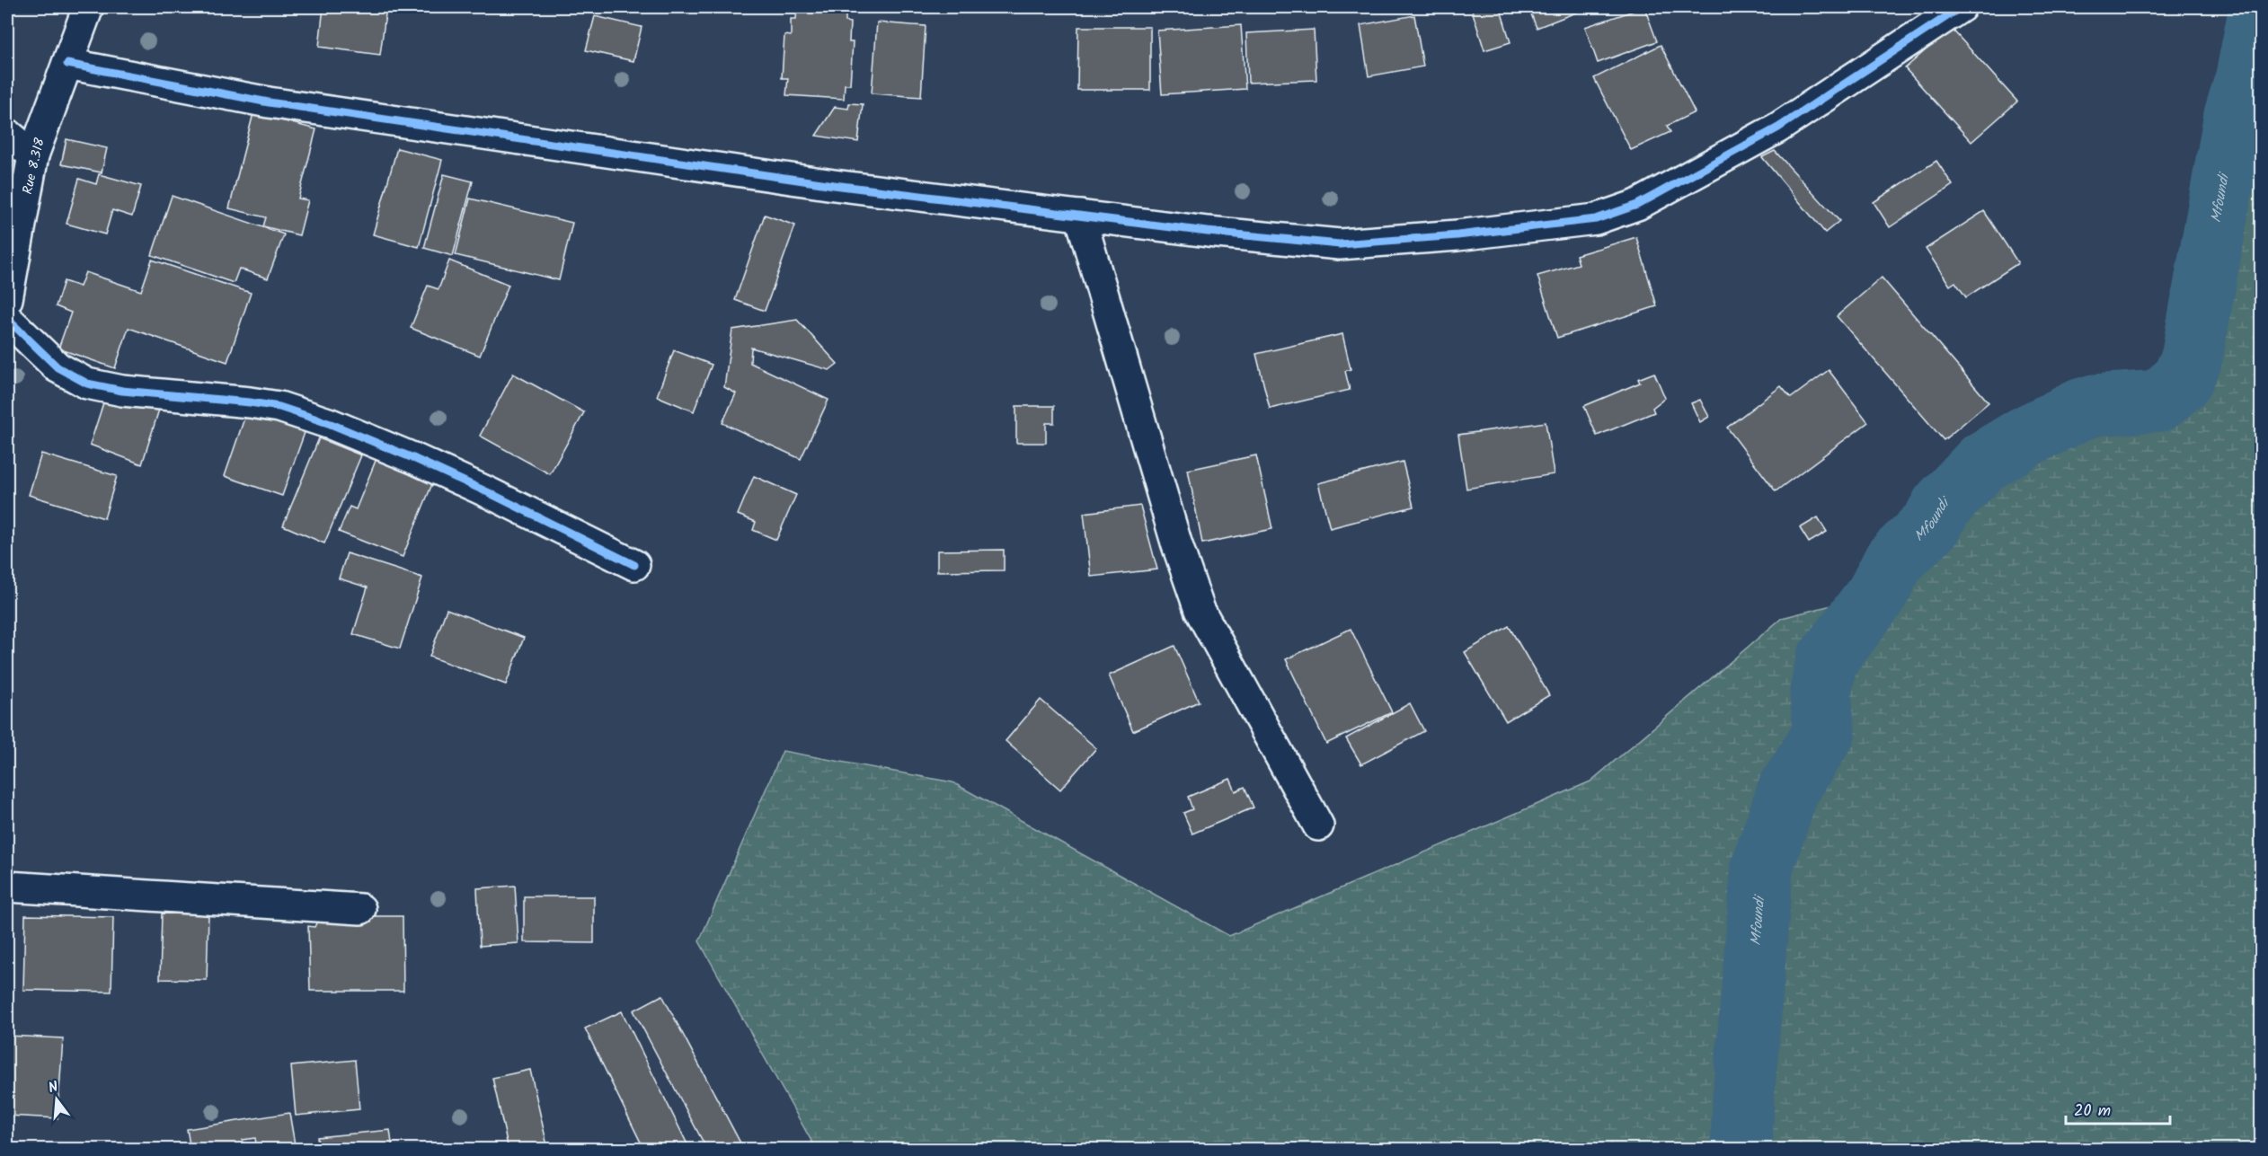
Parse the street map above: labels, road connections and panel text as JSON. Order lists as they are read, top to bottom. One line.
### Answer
{"streets":{"street":["Rue 8.318"]},"water":["Mfoundi"],"scale_bar":"20 m","north":"top"}
